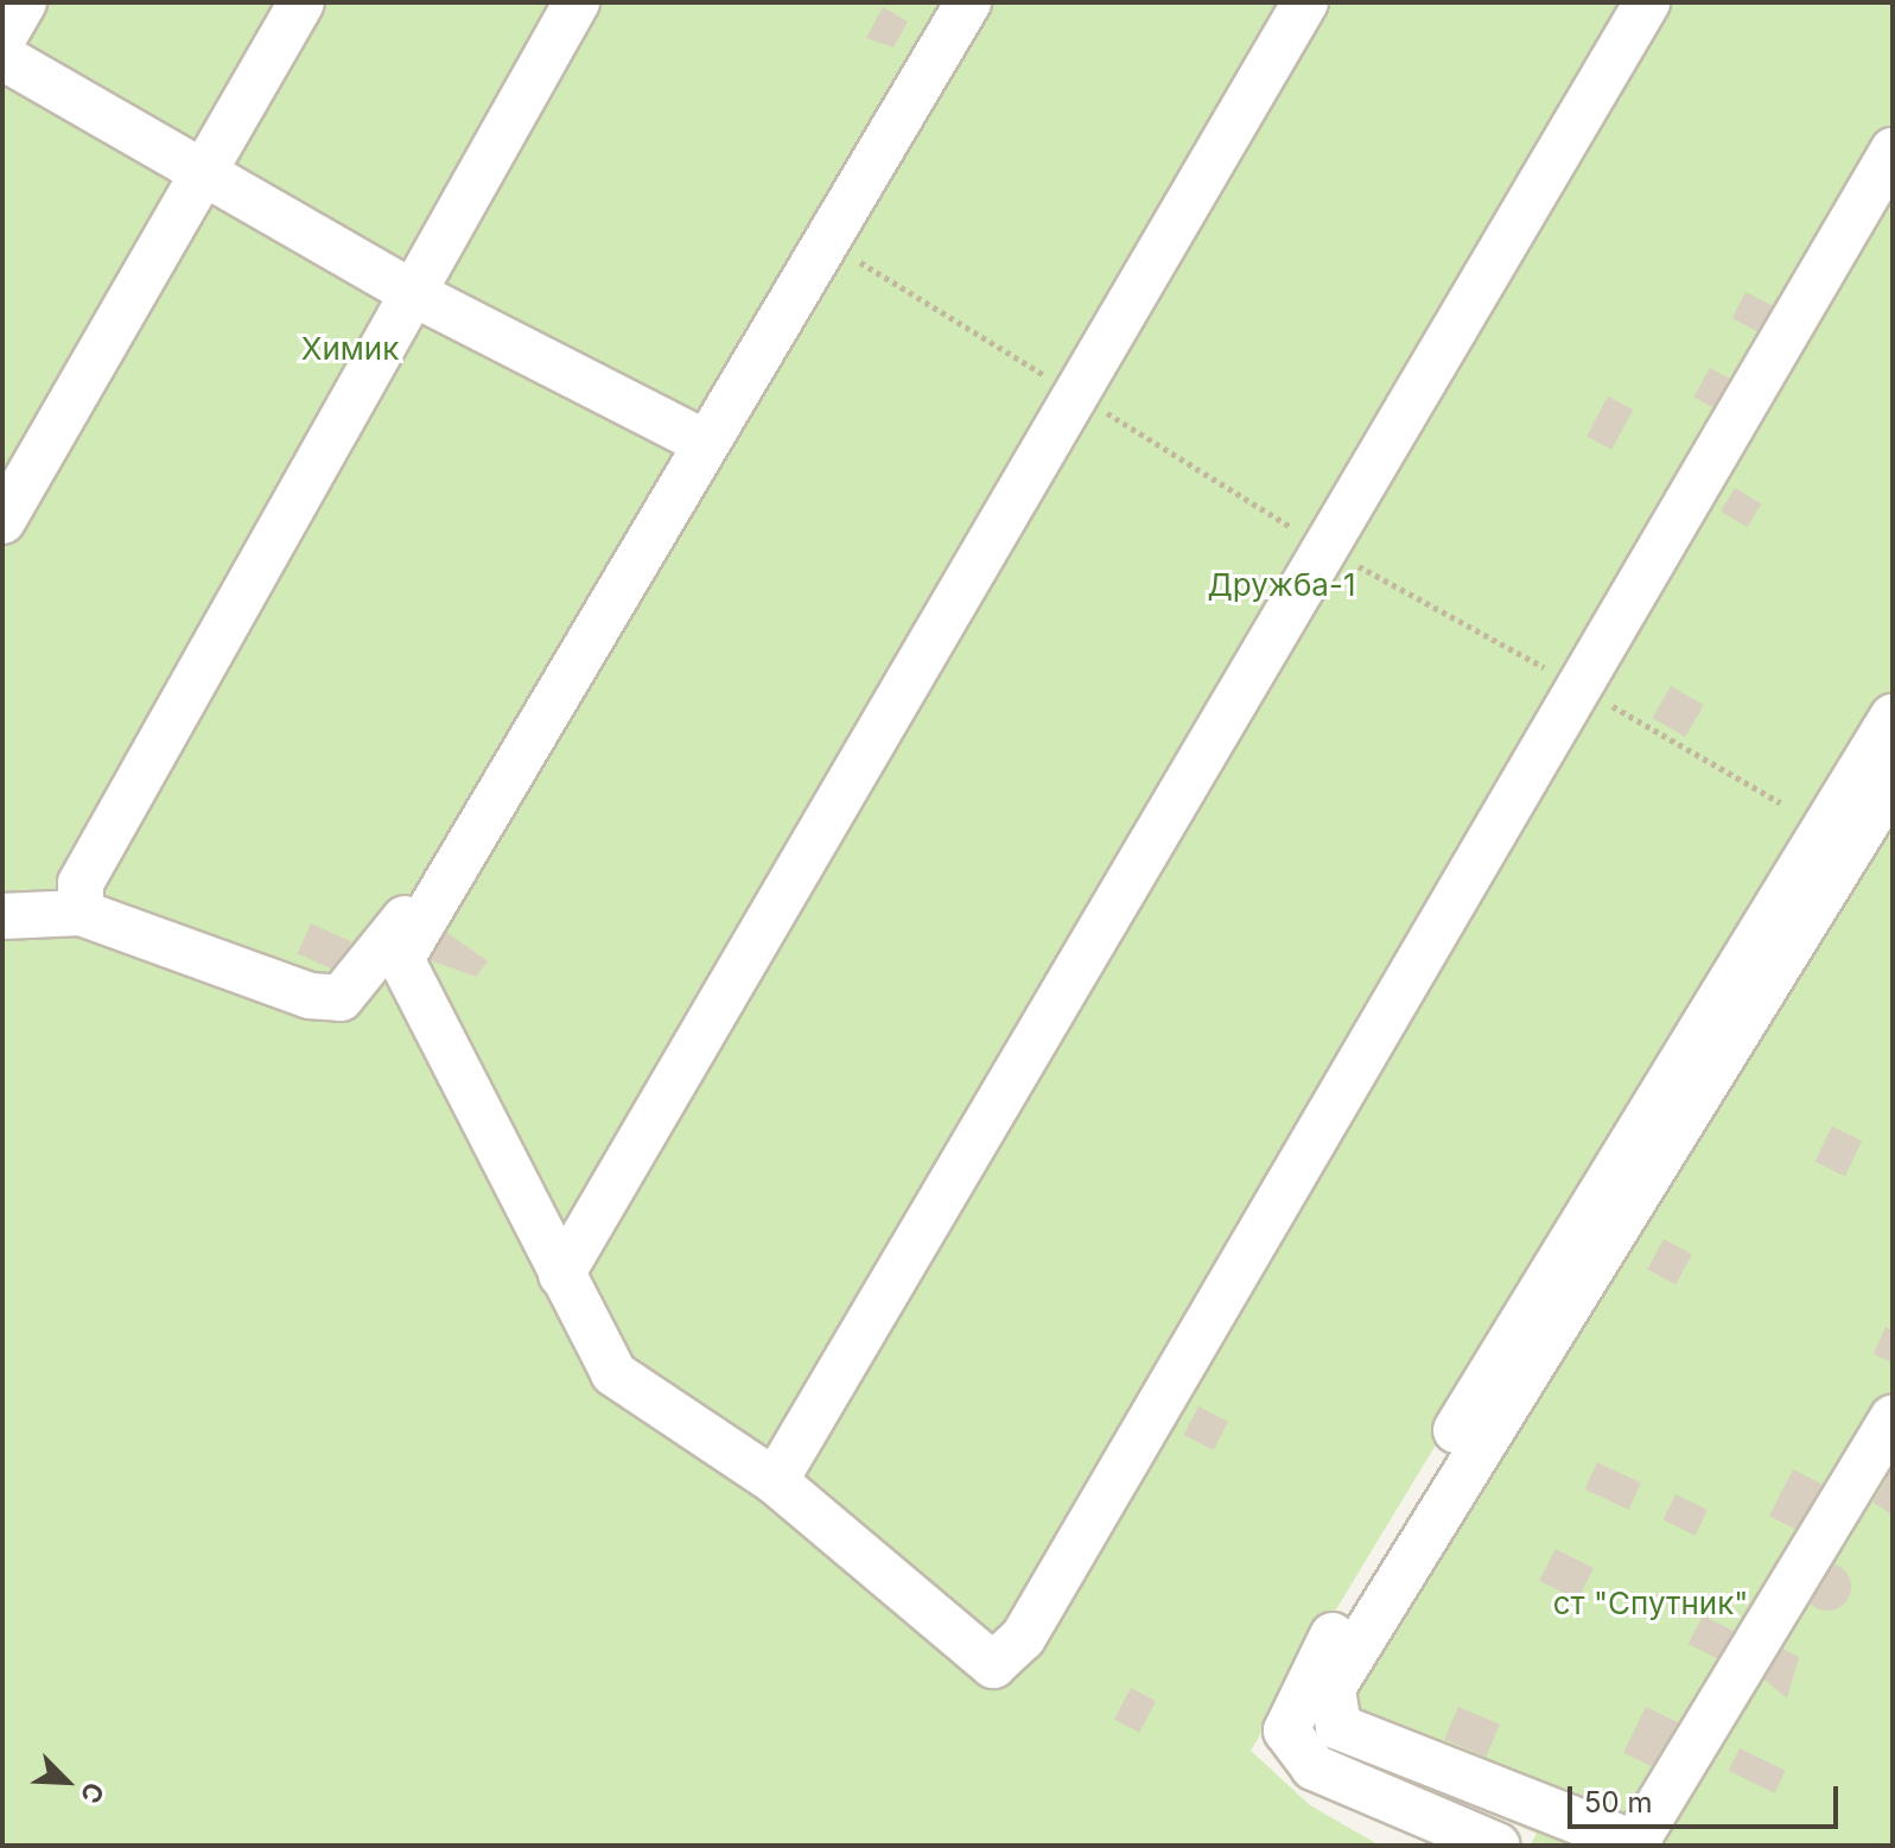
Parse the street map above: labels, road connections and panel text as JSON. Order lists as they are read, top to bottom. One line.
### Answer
{"parks":["Химик","Дружба-1","ст \"Спутник\""],"scale_bar":"50 m","north":"bottom right"}
